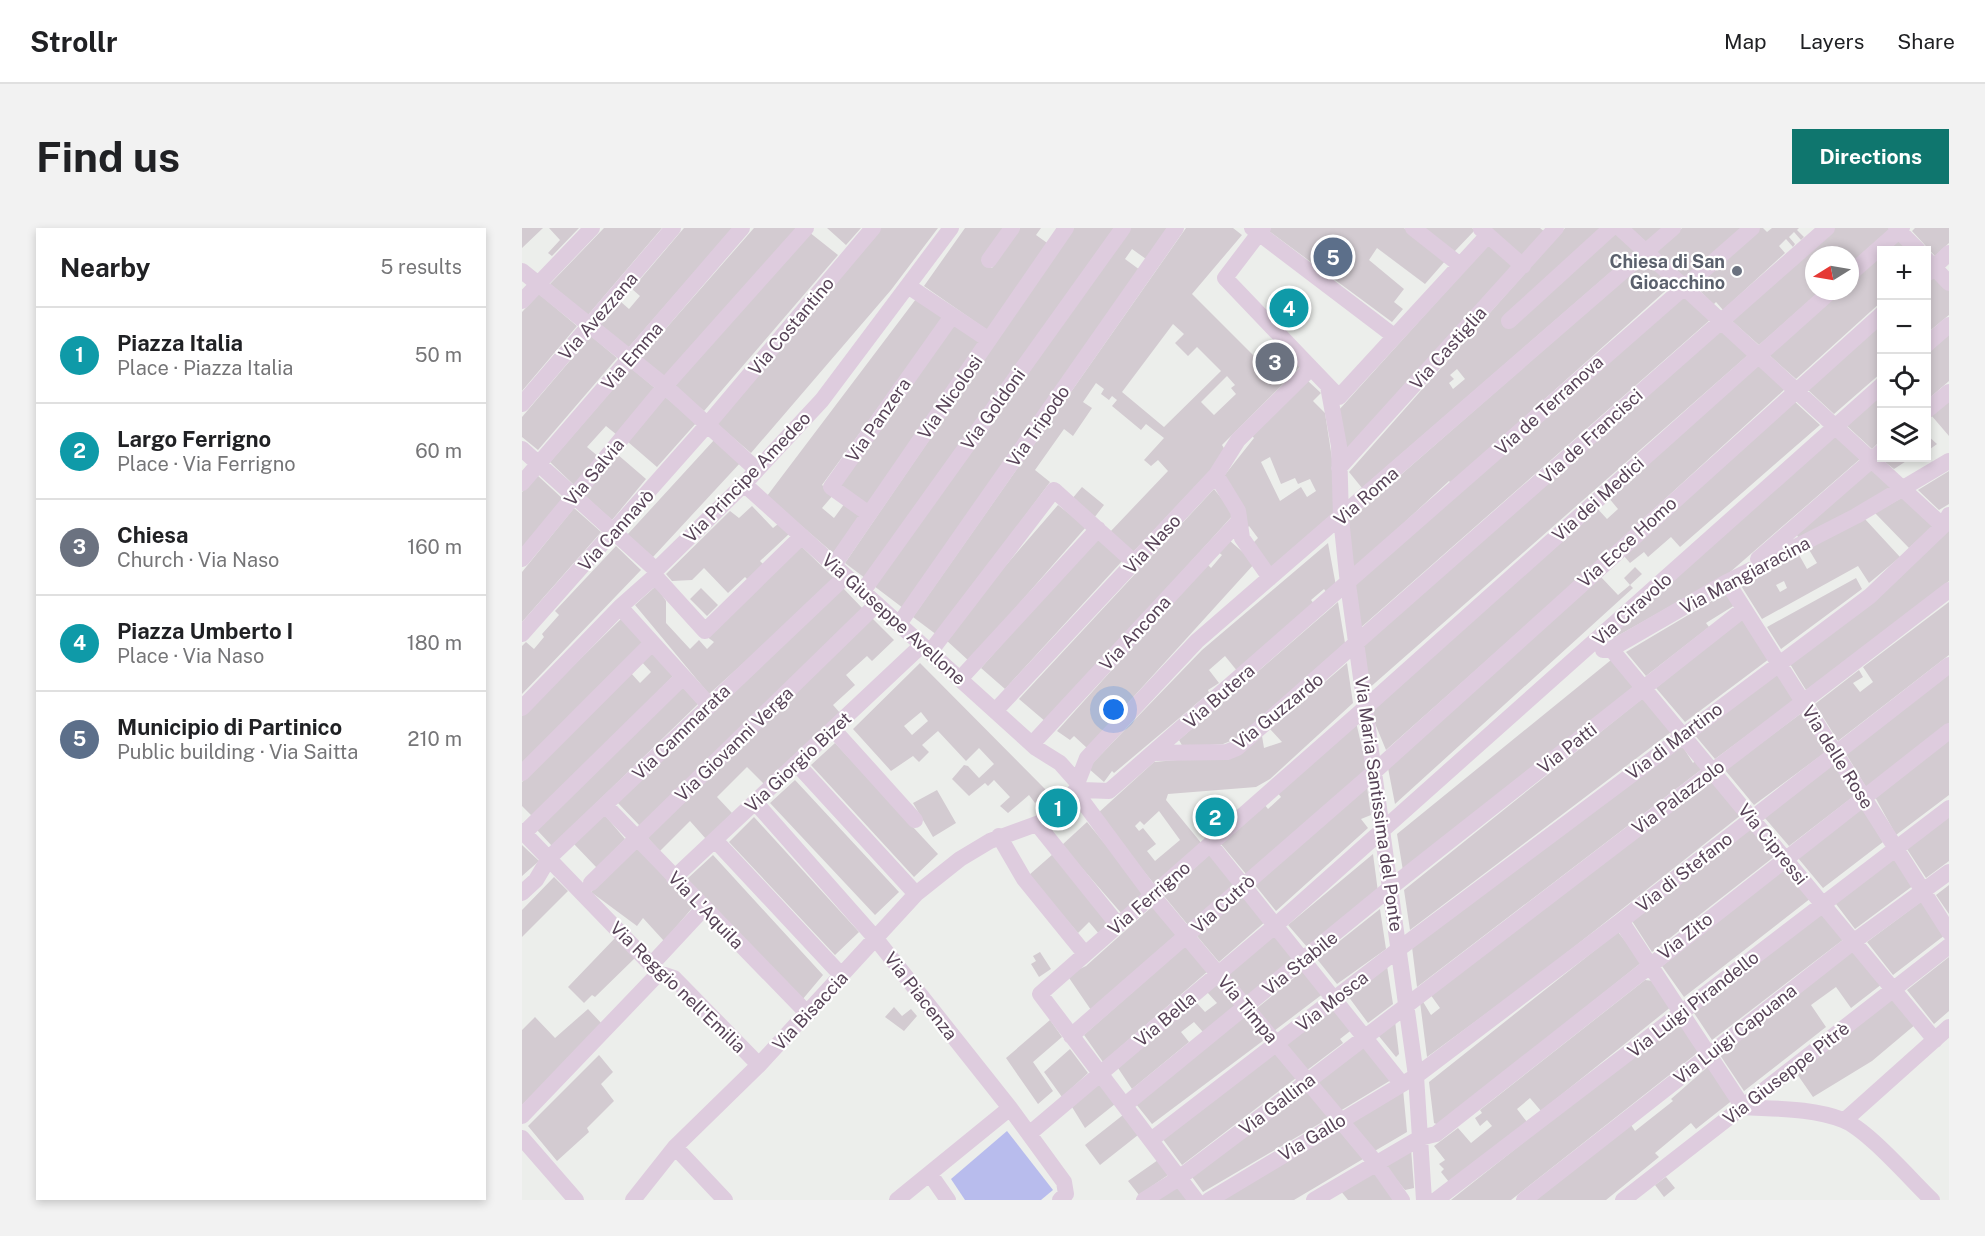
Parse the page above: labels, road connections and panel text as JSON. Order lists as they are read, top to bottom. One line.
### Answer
{"streets":{"street":["Via Avezzana","Via Costantino","Via Castiglia","Via Emma","Via Nicolosi","Via de Terranova","Via Goldoni","Via Panzera","Via Tripodo","Via de Francisci","Via Salvia","Via Principe Amedeo","Via Roma","Via dei Medici","Via Cannavò","Via Ecce Homo","Via Naso","Via Mangiaracina","Via Ciravolo","Via Giuseppe Avellone","Via Ancona","Via Butera","Via Guzzardo","Via Cammarata","Via di Martino","Via Giovanni Verga","Via Patti","Via delle Rose","Via Giorgio Bizet","Via Palazzolo","Via Maria Santissima del Ponte","Via Cipressi","Via di Stefano","Via Ferrigno","Via Cutrò","Via L'Aquila","Via Zito","Via Stabile","Via Reggio nell'Emilia","Via Piacenza","Via Mosca","Via Luigi Pirandello","Via Timpa","Via Bisaccia","Via Bella","Via Luigi Capuana","Via Giuseppe Pitrè","Via Gallina","Via Gallo"]},"crossings":[["Via Costantino","Via Cannavò"],["Via Castiglia","Via Maria Santissima del Ponte"],["Via Nicolosi","Via Panzera"],["Via Nicolosi","Via Giuseppe Avellone"],["Via Nicolosi","Via Cammarata"],["Via de Terranova","Via Butera"],["Via de Terranova","Via di Martino"],["Via de Terranova","Via Maria Santissima del Ponte"],["Via Goldoni","Via Giuseppe Avellone"],["Via Tripodo","Via Giuseppe Avellone"],["Via de Francisci","Via Guzzardo"],["Via de Francisci","Via di Martino"],["Via de Francisci","Via Maria Santissima del Ponte"],["Via Principe Amedeo","Via Giuseppe Avellone"],["Via Roma","Via Giuseppe Avellone"],["Via Roma","Via Butera"],["Via Roma","Via di Martino"],["Via Roma","Via Maria Santissima del Ponte"],["Via Roma","Via Bisaccia"],["Via dei Medici","Via di Martino"],["Via dei Medici","Via Maria Santissima del Ponte"],["Via dei Medici","Via Ferrigno"],["Via Ecce Homo","Via di Martino"],["Via Ecce Homo","Via Maria Santissima del Ponte"],["Via Ecce Homo","Via Cutrò"],["Via Naso","Via Giuseppe Avellone"],["Via Mangiaracina","Via Ciravolo"],["Via Mangiaracina","Via di Martino"],["Via Mangiaracina","Via delle Rose"],["Via Mangiaracina","Via Cipressi"],["Via Ciravolo","Via di Martino"],["Via Ciravolo","Via Maria Santissima del Ponte"],["Via Ciravolo","Via Bella"],["Via Giuseppe Avellone","Via Ancona"],["Via Giuseppe Avellone","Via Butera"],["Via Giuseppe Avellone","Via Cammarata"],["Via Giuseppe Avellone","Via Giovanni Verga"],["Via Giuseppe Avellone","Via Giorgio Bizet"],["Via Giuseppe Avellone","Via Timpa"],["Via Giuseppe Avellone","Via Bisaccia"],["Via Butera","Via Guzzardo"],["Via Butera","Via Maria Santissima del Ponte"],["Via Butera","Via Bisaccia"],["Via Guzzardo","Via Maria Santissima del Ponte"],["Via Cammarata","Via L'Aquila"],["Via Cammarata","Via Reggio nell'Emilia"],["Via di Martino","Via delle Rose"],["Via di Martino","Via Maria Santissima del Ponte"],["Via di Martino","Via Cipressi"],["Via di Martino","Via Mosca"],["Via Giovanni Verga","Via L'Aquila"],["Via Patti","Via delle Rose"],["Via Patti","Via Maria Santissima del Ponte"],["Via Patti","Via Cipressi"],["Via Patti","Via Stabile"],["Via delle Rose","Via Palazzolo"],["Via delle Rose","Via di Stefano"],["Via delle Rose","Via Zito"],["Via delle Rose","Via Luigi Pirandello"],["Via delle Rose","Via Luigi Capuana"],["Via Giorgio Bizet","Via L'Aquila"],["Via Giorgio Bizet","Via Piacenza"],["Via Palazzolo","Via Maria Santissima del Ponte"],["Via Palazzolo","Via Cipressi"],["Via Palazzolo","Via Gallina"],["Via Maria Santissima del Ponte","Via di Stefano"],["Via Maria Santissima del Ponte","Via Ferrigno"],["Via Maria Santissima del Ponte","Via Cutrò"],["Via Maria Santissima del Ponte","Via Zito"],["Via Maria Santissima del Ponte","Via Stabile"],["Via Maria Santissima del Ponte","Via Mosca"],["Via Maria Santissima del Ponte","Via Bella"],["Via Maria Santissima del Ponte","Via Gallina"],["Via Maria Santissima del Ponte","Via Gallo"],["Via Cipressi","Via di Stefano"],["Via Cipressi","Via Zito"],["Via Cipressi","Via Luigi Pirandello"],["Via Cipressi","Via Luigi Capuana"],["Via Cipressi","Via Giuseppe Pitrè"],["Via di Stefano","Via Gallo"],["Via Ferrigno","Via Cutrò"],["Via Ferrigno","Via Timpa"],["Via Cutrò","Via Timpa"],["Via L'Aquila","Via Bisaccia"],["Via Zito","Via Timpa"],["Via Stabile","Via Timpa"],["Via Reggio nell'Emilia","Via Bisaccia"],["Via Piacenza","Via Bisaccia"],["Via Piacenza","Via Bella"],["Via Mosca","Via Timpa"],["Via Timpa","Via Bella"],["Via Timpa","Via Gallina"],["Via Timpa","Via Gallo"]],"places":["Chiesa di San Gioacchino"],"north":"left","page":{"header":"Strollr","nav":["Map","Layers","Share"],"buttons":"Directions","title":"Find us","heading":["Nearby","5 results"],"pins":["5","4","3","1","2"],"map_buttons":["+","−"],"list":[{"mark":"1","name":"Piazza Italia","note":"Place · Piazza Italia","value":"50 m"},{"mark":"2","name":"Largo Ferrigno","note":"Place · Via Ferrigno","value":"60 m"},{"mark":"3","name":"Chiesa","note":"Church · Via Naso","value":"160 m"},{"mark":"4","name":"Piazza Umberto I","note":"Place · Via Naso","value":"180 m"},{"mark":"5","name":"Municipio di Partinico","note":"Public building · Via Saitta","value":"210 m"}]}}
